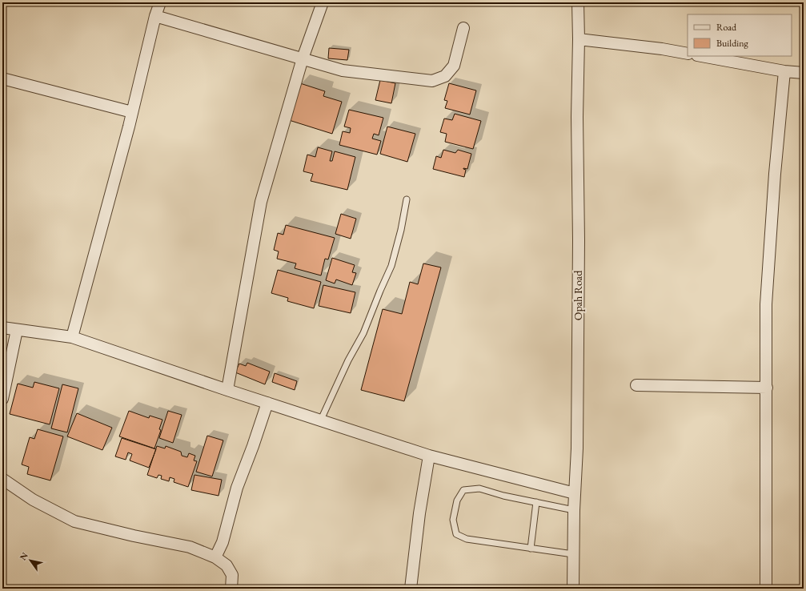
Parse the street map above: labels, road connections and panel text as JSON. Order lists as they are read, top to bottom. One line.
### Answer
{"streets":{"street":["Opah Road"]},"legend":["Road","Building"],"north":"top left"}
